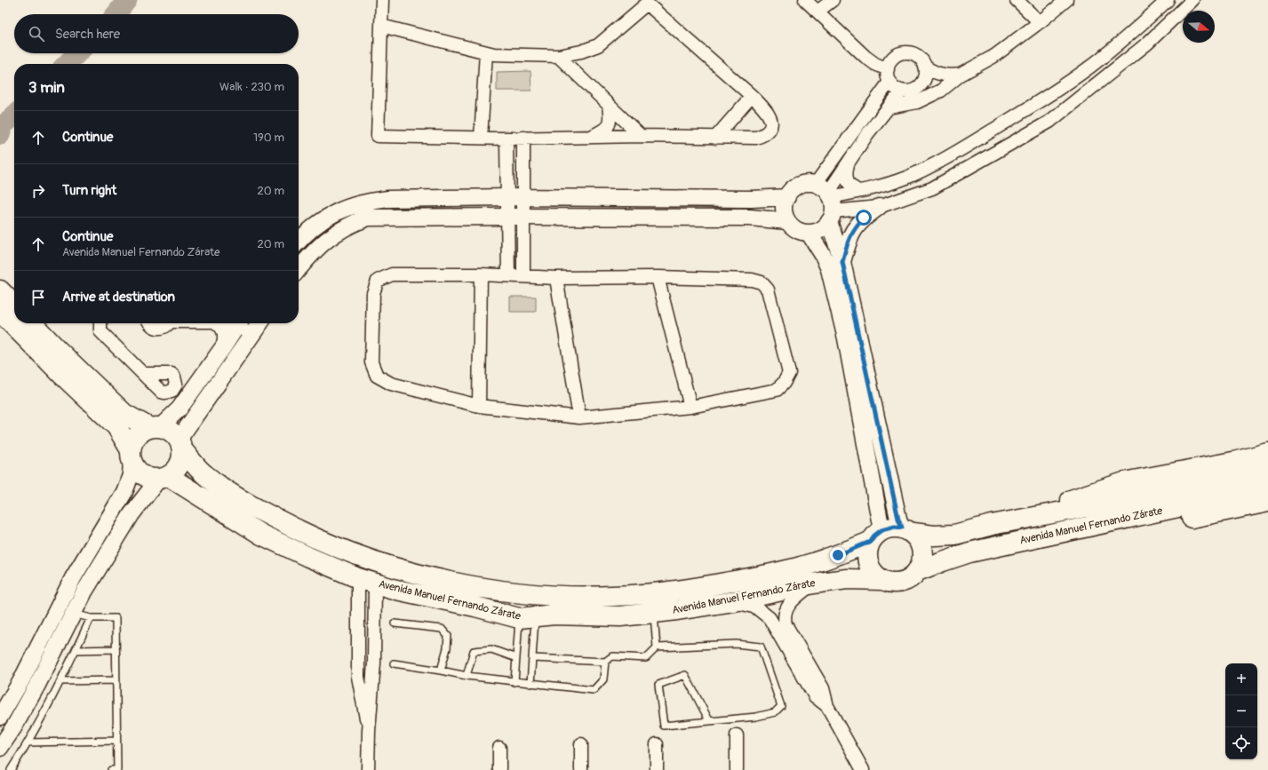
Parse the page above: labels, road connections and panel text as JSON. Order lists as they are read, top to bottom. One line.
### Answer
{"streets":{"main road":["Avenida Manuel Fernando Zárate"]},"north":"right","page":{"search":"Search here","heading":["3 min","Walk · 230 m"],"list":[["Continue","190 m"],["Turn right","20 m"],["Continue","Avenida Manuel Fernando Zárate","20 m"],"Arrive at destination"],"map_buttons":["+","−"]}}
